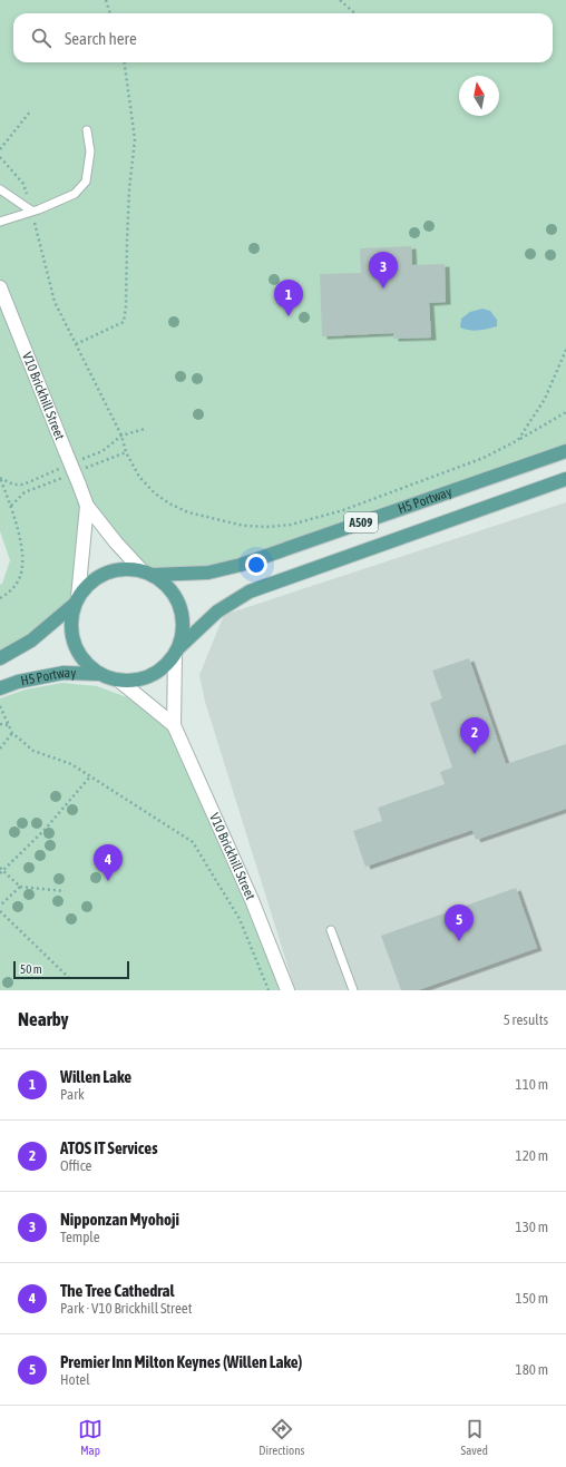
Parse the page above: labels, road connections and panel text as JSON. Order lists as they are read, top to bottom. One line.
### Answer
{"streets":{"main road":["H5 Portway","A509"],"street":["V10 Brickhill Street"]},"crossings":[["V10 Brickhill Street","H5 Portway"],["V10 Brickhill Street","A509"],["H5 Portway","A509"]],"scale_bar":"50 m","north":"top","page":{"search":"Search here","pins":["3","1","2","4","5"],"scale":"50 m","heading":["Nearby","5 results"],"list":[{"mark":"1","name":"Willen Lake","note":"Park","value":"110 m"},{"mark":"2","name":"ATOS IT Services","note":"Office","value":"120 m"},{"mark":"3","name":"Nipponzan Myohoji","note":"Temple","value":"130 m"},{"mark":"4","name":"The Tree Cathedral","note":"Park · V10 Brickhill Street","value":"150 m"},{"mark":"5","name":"Premier Inn Milton Keynes (Willen Lake)","note":"Hotel","value":"180 m"}],"nav":["Map","Directions","Saved"]}}
